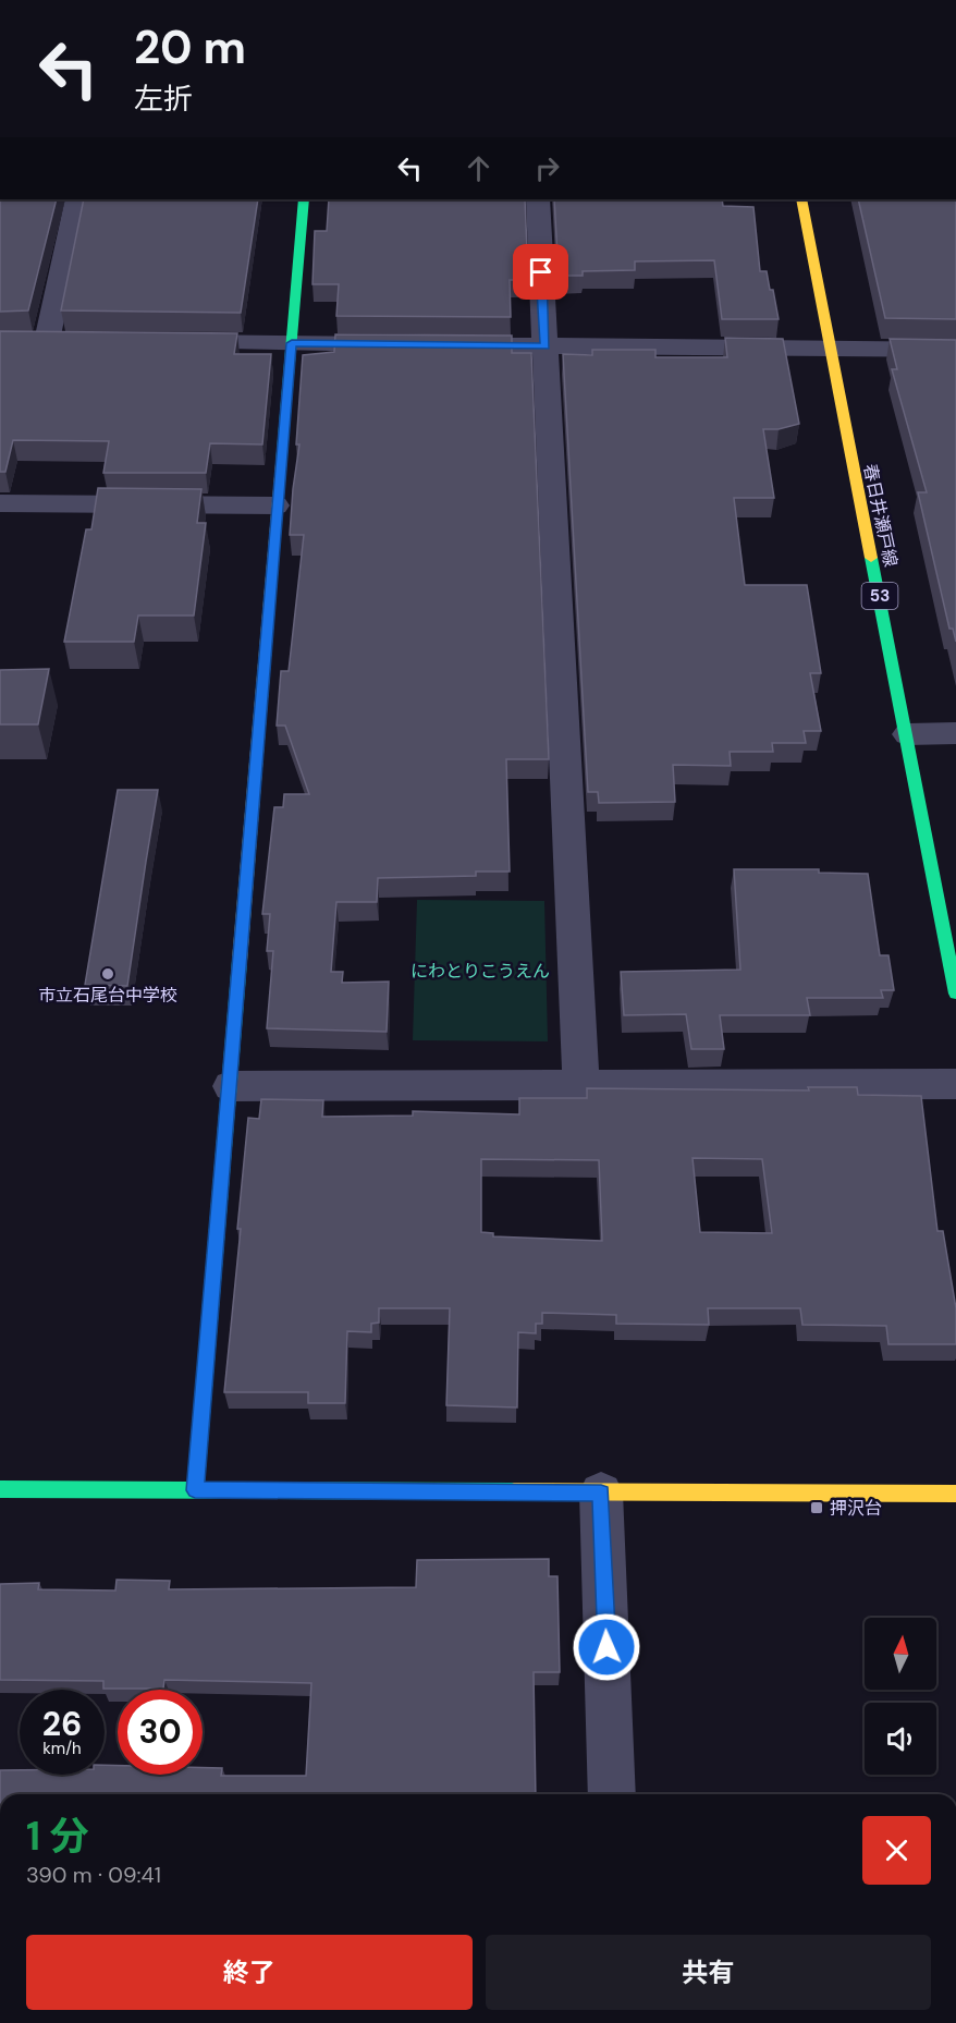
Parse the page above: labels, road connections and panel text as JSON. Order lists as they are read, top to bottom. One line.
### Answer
{"streets":{"street":["春日井瀬戸線","53"]},"parks":["にわとりこうえん"],"places":{"other":["市立石尾台中学校"],"transit":["押沢台"]},"north":"top","page":{"turn":["20 m","左折"],"speed":"26 km/h","limit":"30","heading":["1 分","390 m · 09:41"],"buttons":["終了","共有"]}}
